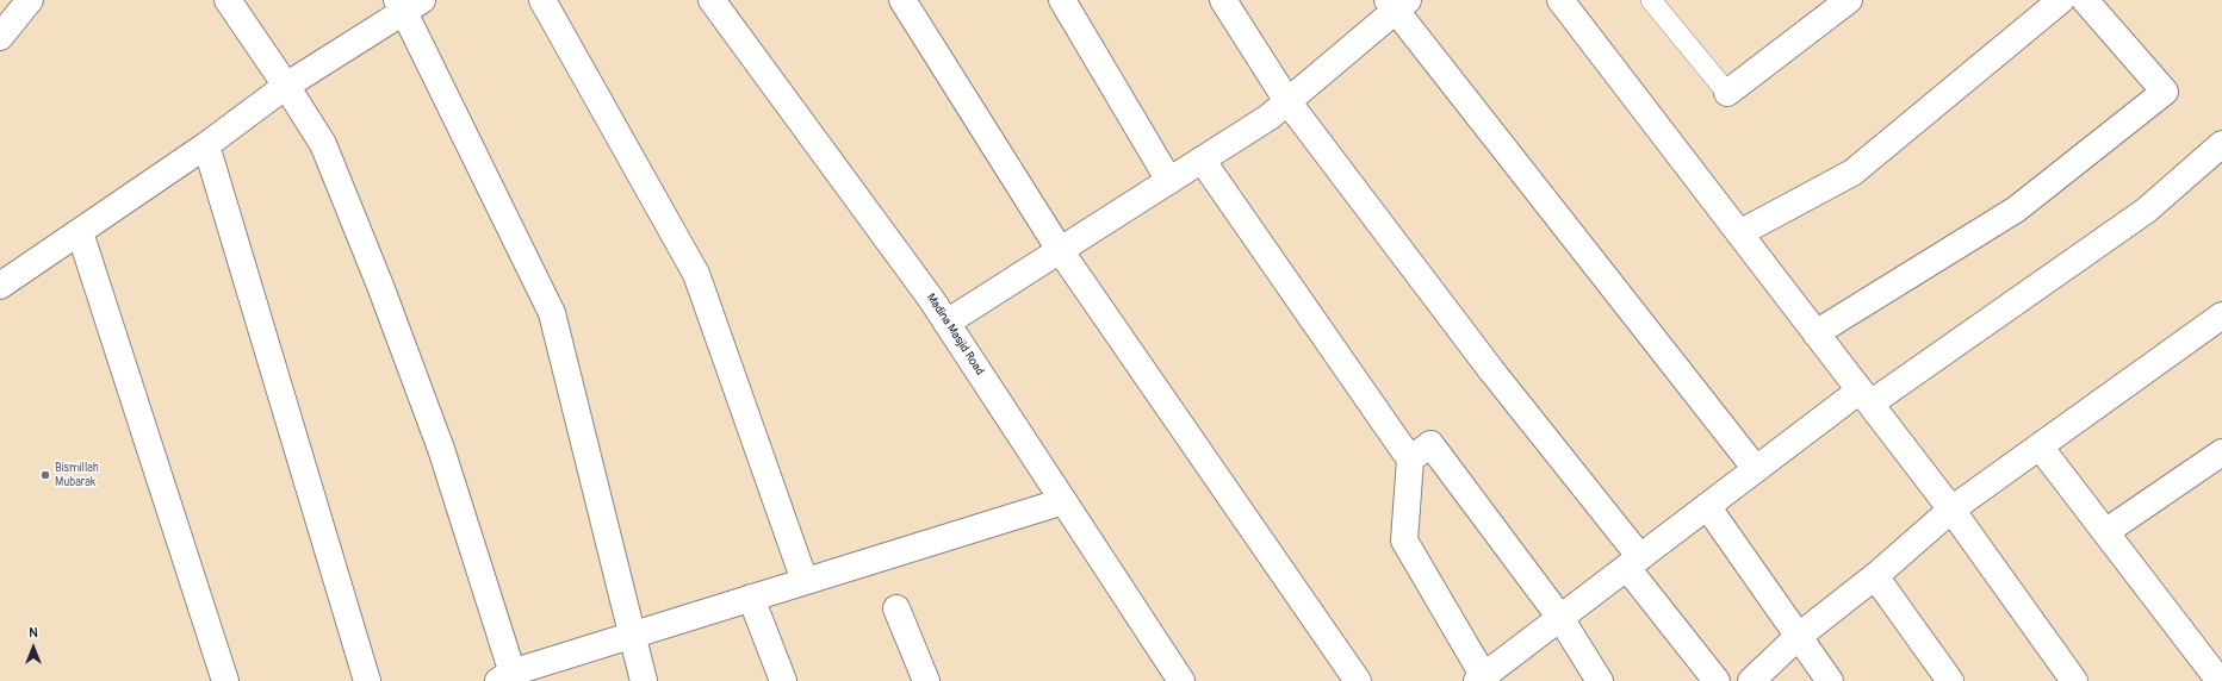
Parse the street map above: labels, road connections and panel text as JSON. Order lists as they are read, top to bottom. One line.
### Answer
{"streets":{"street":["Madina Masjid Road"]},"places":["Bismillah Mubarak"],"north":"top"}
